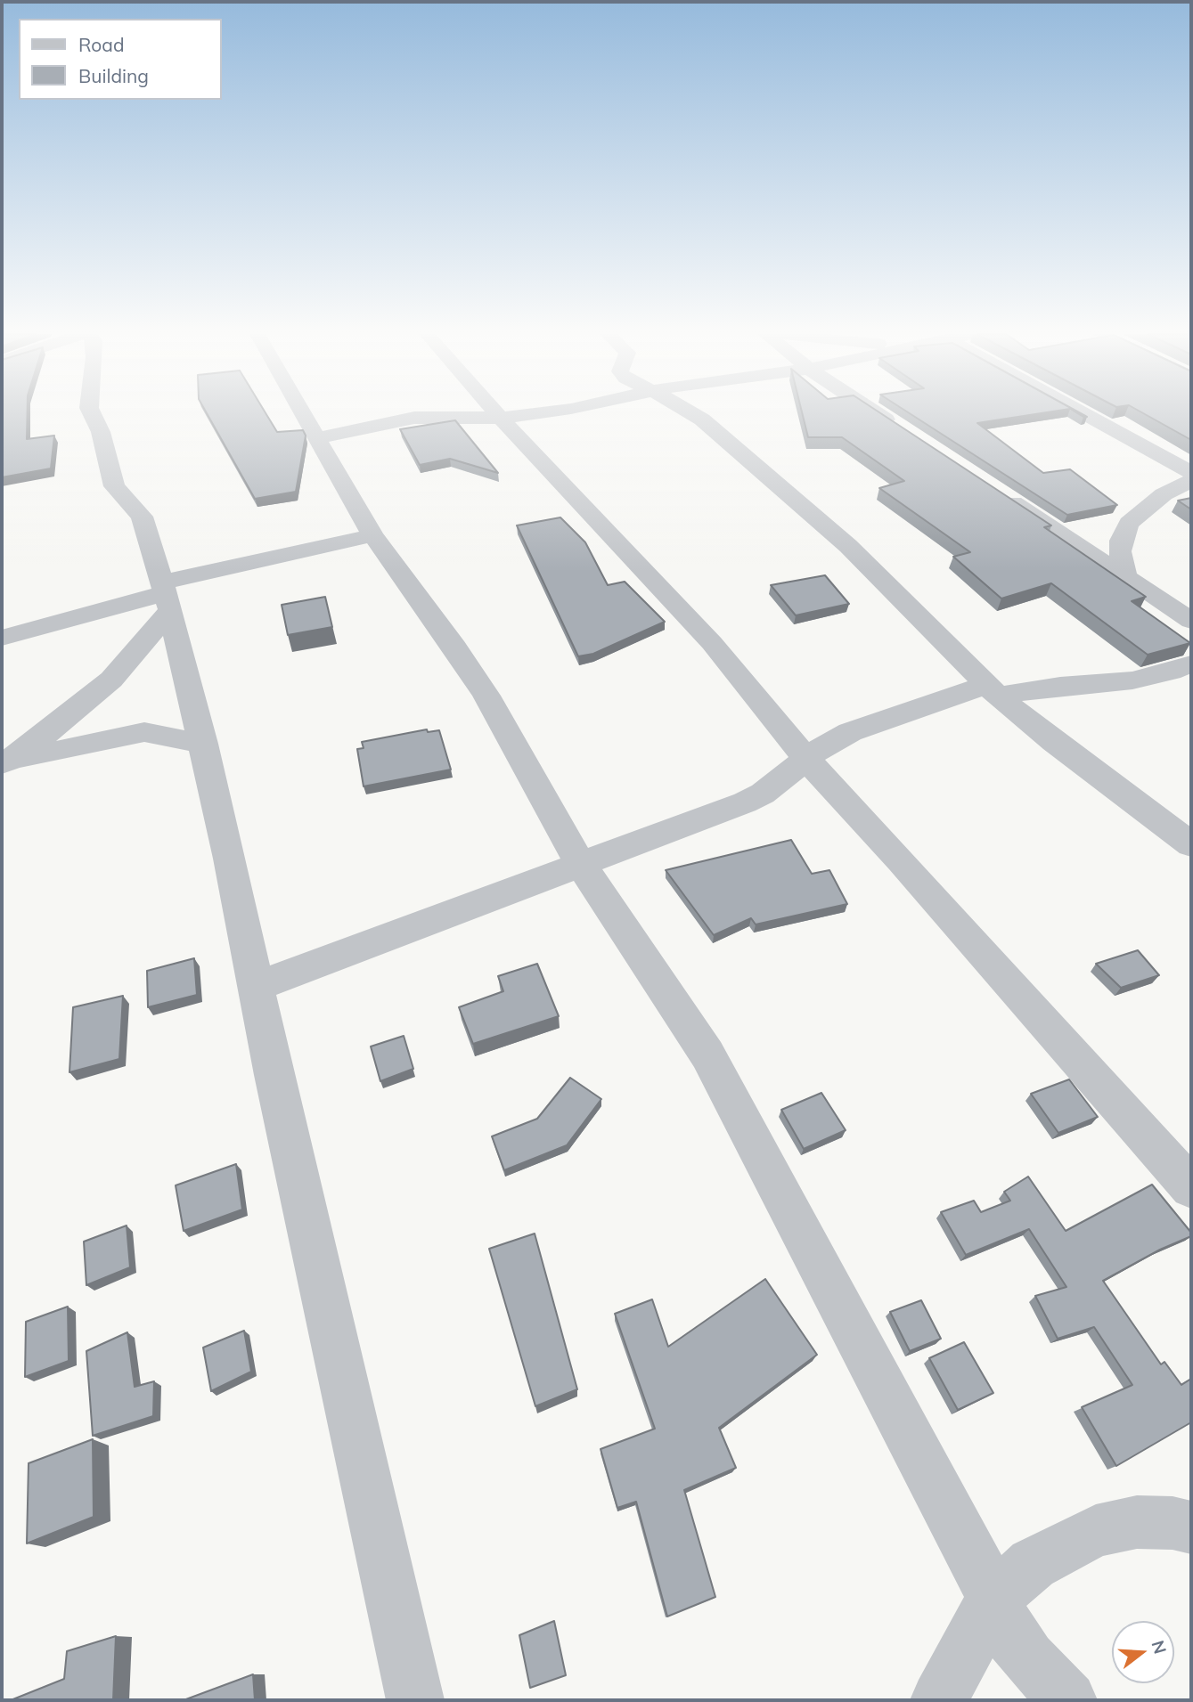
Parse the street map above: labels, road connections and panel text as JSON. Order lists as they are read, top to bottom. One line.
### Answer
{"legend":["Road","Building"],"north":"right"}
